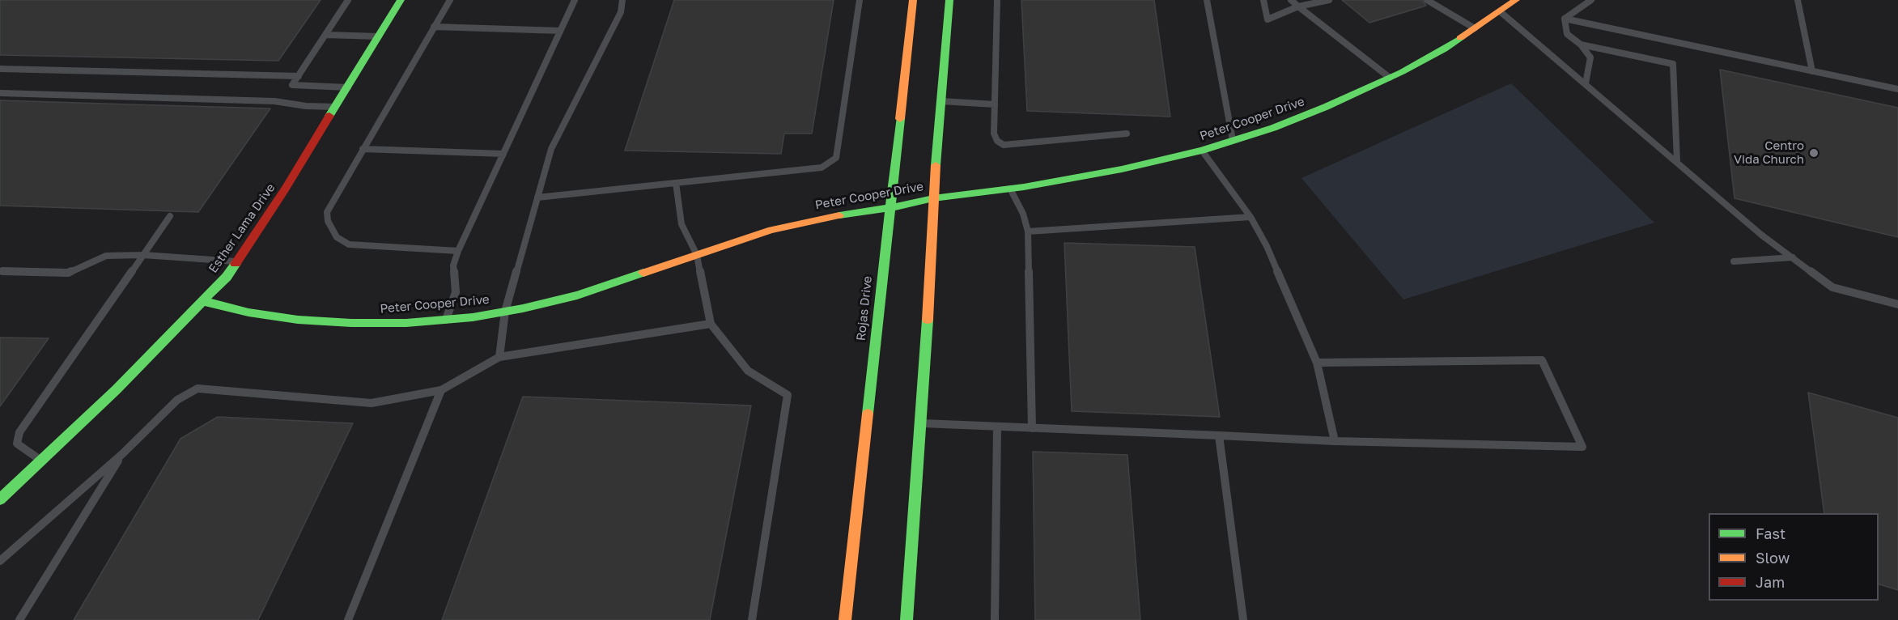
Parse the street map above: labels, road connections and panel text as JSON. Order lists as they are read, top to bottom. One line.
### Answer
{"streets":{"street":["Peter Cooper Drive","Esther Lama Drive","Rojas Drive"]},"crossings":[["Peter Cooper Drive","Esther Lama Drive"],["Peter Cooper Drive","Rojas Drive"]],"places":["Centro Vida Church"],"legend":["Fast","Slow","Jam"]}
